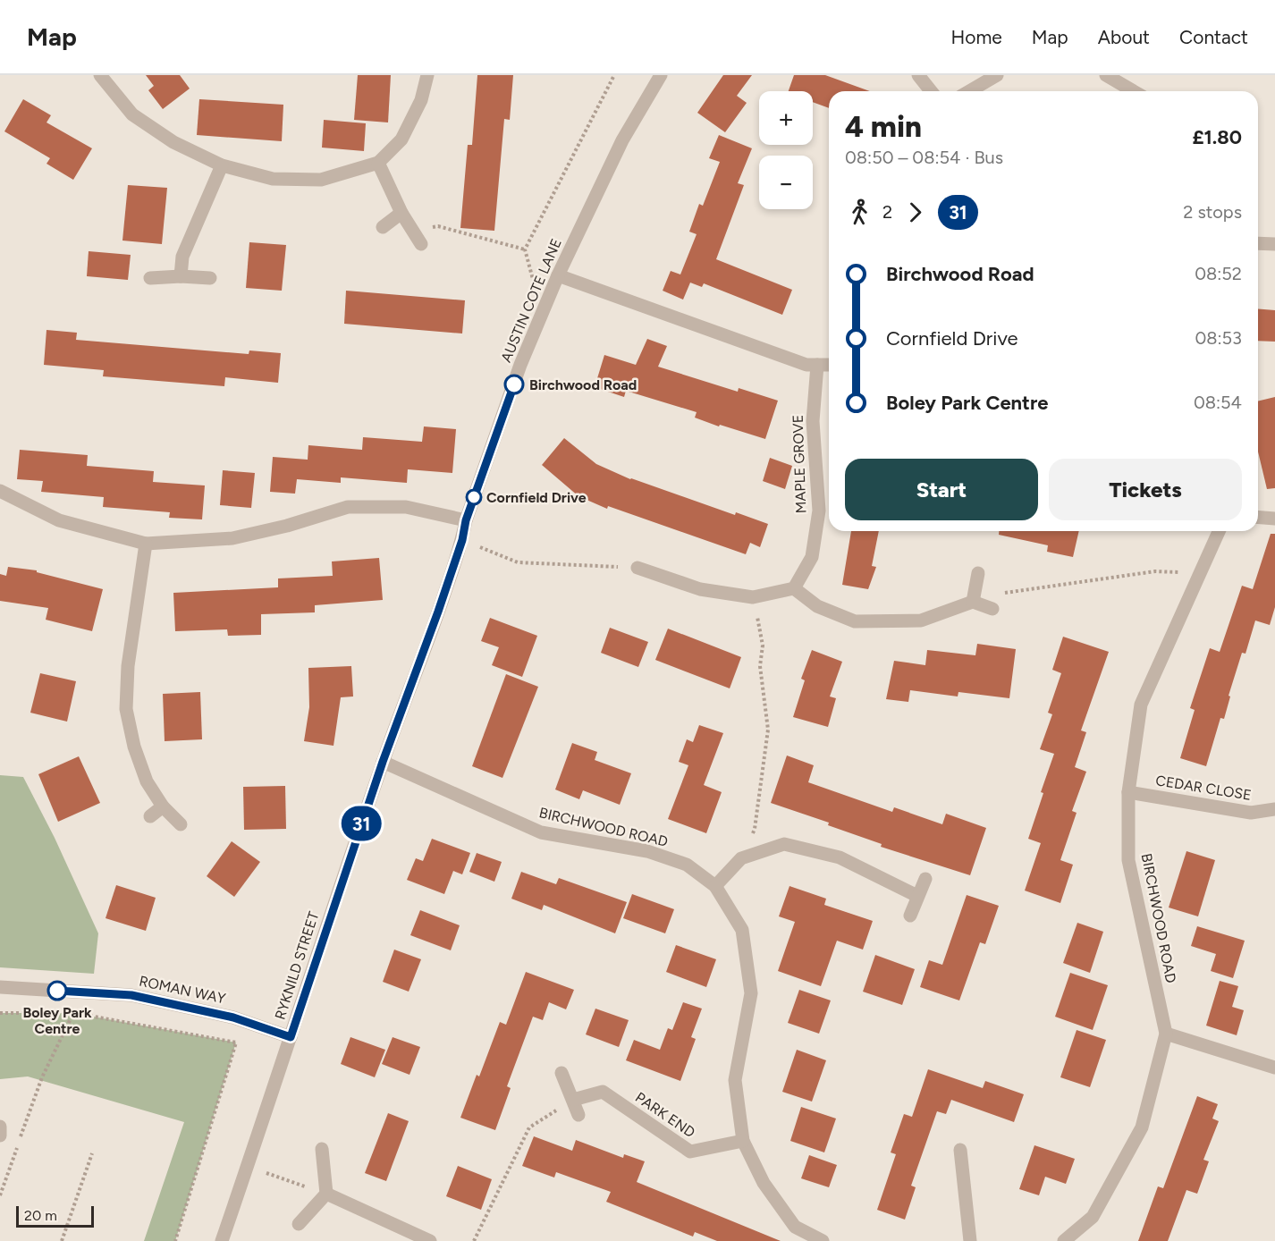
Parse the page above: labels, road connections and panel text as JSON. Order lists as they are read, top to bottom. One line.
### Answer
{"streets":{"street":["AUSTIN COTE LANE","MAPLE GROVE","CEDAR CLOSE","BIRCHWOOD ROAD","RYKNILD STREET","ROMAN WAY","PARK END"]},"crossings":[["AUSTIN COTE LANE","BIRCHWOOD ROAD"],["AUSTIN COTE LANE","RYKNILD STREET"],["CEDAR CLOSE","BIRCHWOOD ROAD"],["BIRCHWOOD ROAD","RYKNILD STREET"],["BIRCHWOOD ROAD","PARK END"],["RYKNILD STREET","ROMAN WAY"]],"places":["Birchwood Road","Cornfield Drive","Boley Park Centre"],"lines":["bus line 31"],"scale_bar":"20 m","page":{"header":"Map","nav":["Home","Map","About","Contact"],"on_map":"31","map_buttons":["+","−"],"heading":["4 min","08:50 – 08:54 · Bus","£1.80"],"legs":["2","31","2 stops"],"list":[{"name":"Birchwood Road","value":"08:52"},{"name":"Cornfield Drive","value":"08:53"},{"name":"Boley Park Centre","value":"08:54"}],"buttons":["Start","Tickets"],"scale":"20 m"}}
